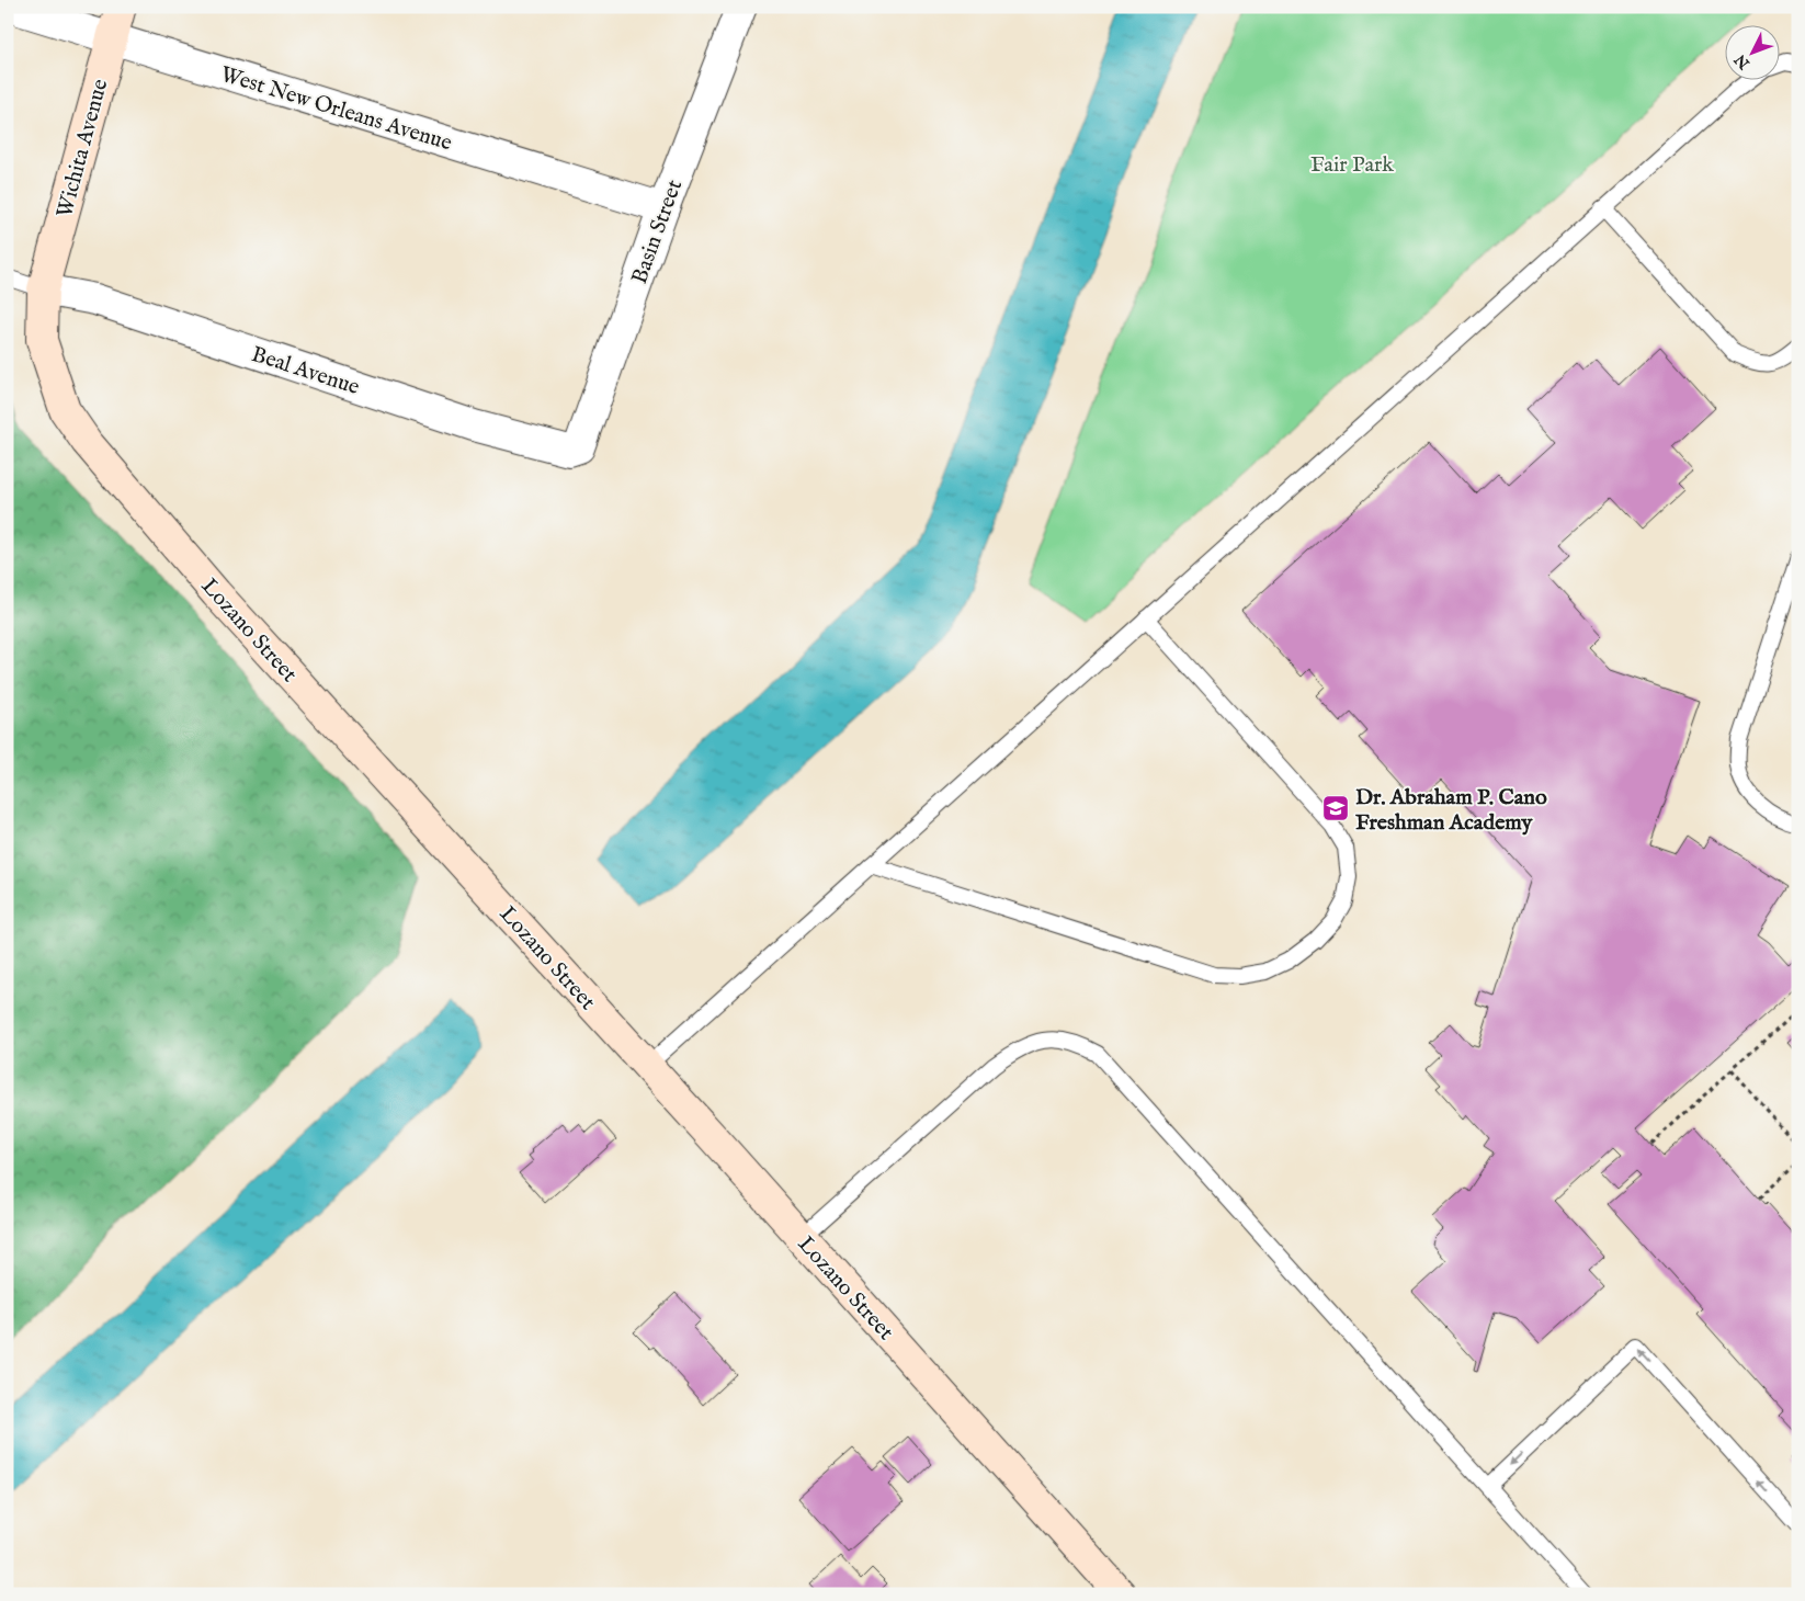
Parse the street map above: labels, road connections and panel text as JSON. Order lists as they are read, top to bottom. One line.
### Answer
{"streets":{"street":["West New Orleans Avenue","Wichita Avenue","Basin Street","Beal Avenue","Lozano Street"]},"crossings":[["West New Orleans Avenue","Wichita Avenue"],["West New Orleans Avenue","Basin Street"],["Wichita Avenue","Beal Avenue"],["Wichita Avenue","Lozano Street"],["Basin Street","Beal Avenue"],["Beal Avenue","Lozano Street"]],"parks":["Fair Park"],"places":{"school or university":["Dr. Abraham P. Cano Freshman Academy"]},"north":"bottom left"}
